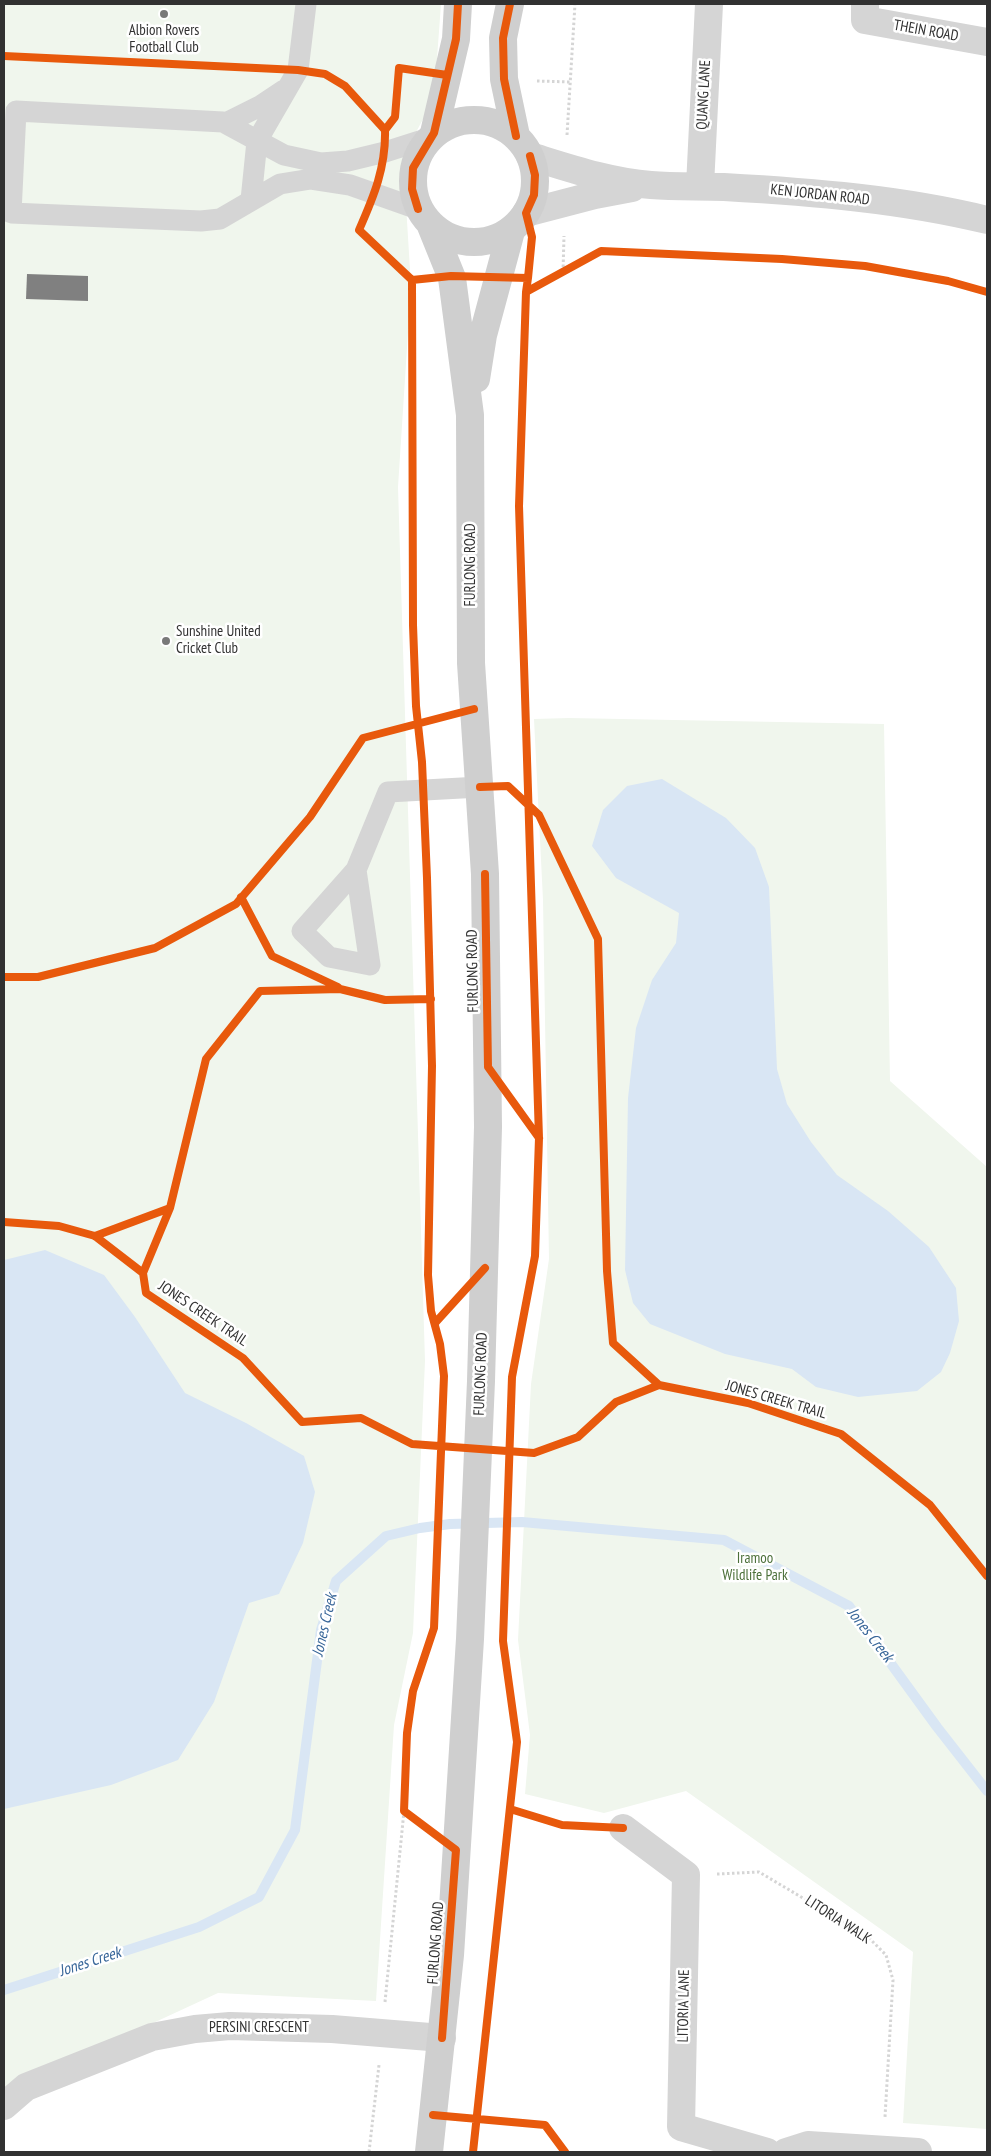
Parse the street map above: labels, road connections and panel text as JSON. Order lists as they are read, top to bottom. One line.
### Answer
{"streets":{"main road":["FURLONG ROAD"],"street":["THEIN ROAD","QUANG LANE","KEN JORDAN ROAD","LITORIA LANE","PERSINI CRESCENT"],"path":["LITORIA WALK"],"cycle path":["JONES CREEK TRAIL"]},"crossings":[["QUANG LANE","KEN JORDAN ROAD"],["KEN JORDAN ROAD","FURLONG ROAD"],["FURLONG ROAD","PERSINI CRESCENT"],["LITORIA WALK","LITORIA LANE"]],"water":["Jones Creek"],"parks":["Iramoo Wildlife Park"],"places":["Albion Rovers Football Club","Sunshine United Cricket Club"]}
